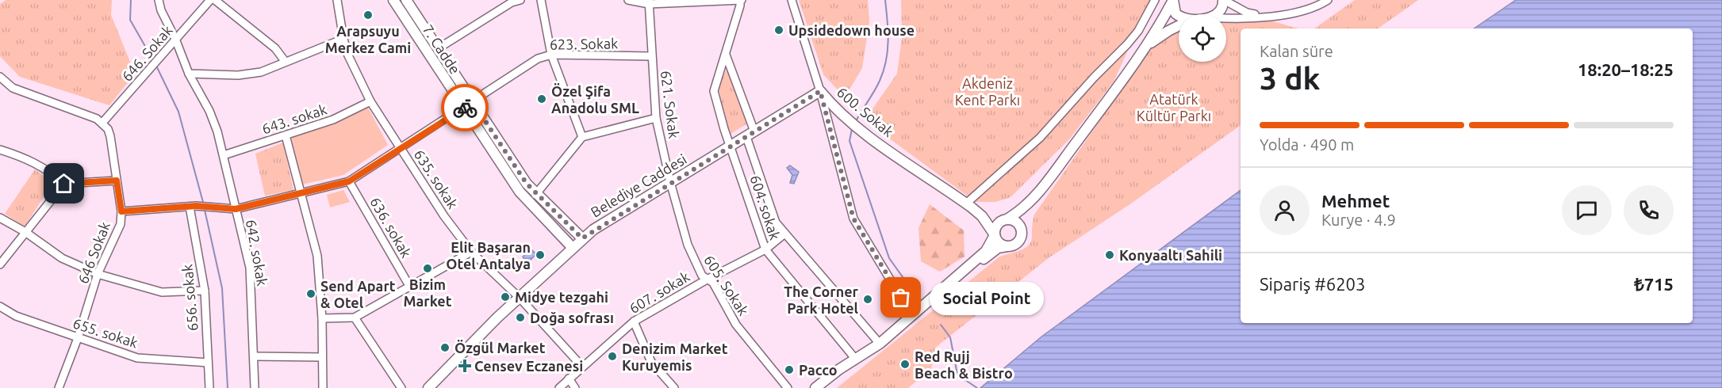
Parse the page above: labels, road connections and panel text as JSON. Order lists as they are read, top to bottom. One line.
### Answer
{"streets":{"main road":["7. Cadde","600. Sokak","Belediye Caddesi"],"street":["623. Sokak","646. Sokak","621. Sokak","643. sokak","635. sokak","604. sokak","636. sokak","646 Sokak","642. sokak","605. Sokak","607. sokak","656. sokak","655. sokak"]},"crossings":[["623. Sokak","7. Cadde"],["623. Sokak","621. Sokak"],["623. Sokak","635. sokak"],["623. Sokak","636. sokak"],["623. Sokak","646 Sokak"],["623. Sokak","642. sokak"],["623. Sokak","656. sokak"],["7. Cadde","Belediye Caddesi"],["646. Sokak","646 Sokak"],["621. Sokak","Belediye Caddesi"],["621. Sokak","605. Sokak"],["600. Sokak","Belediye Caddesi"],["643. sokak","635. sokak"],["643. sokak","642. sokak"],["635. sokak","Belediye Caddesi"],["635. sokak","607. sokak"],["Belediye Caddesi","604. sokak"],["Belediye Caddesi","605. Sokak"],["604. sokak","607. sokak"],["646 Sokak","655. sokak"],["605. Sokak","607. sokak"],["656. sokak","655. sokak"]],"parks":["Akdeniz Kent Parkı","Atatürk Kültür Parkı"],"places":{"other":["Arapsuyu Merkez Cami","Upsidedown house","Özel Şifa Anadolu SML","Elit Başaran Otel Antalya","Konyaaltı Sahili","Bizim Market","Send Apart & Otel","Midye tezgahi","Social Point","The Corner Park Hotel","Doğa sofrası","Özgül Market","Denizim Market Kuruyemis","Red Rujj Beach & Bistro","Pacco"],"health":["Censev Eczanesi"]},"page":{"heading":["3 dk","Kalan süre","18:20–18:25"],"panel":["Mehmet","Kurye · 4.9","Sipariş #6203","₺715"],"bar":"Yolda · 490 m","bubble":"Social Point"}}
